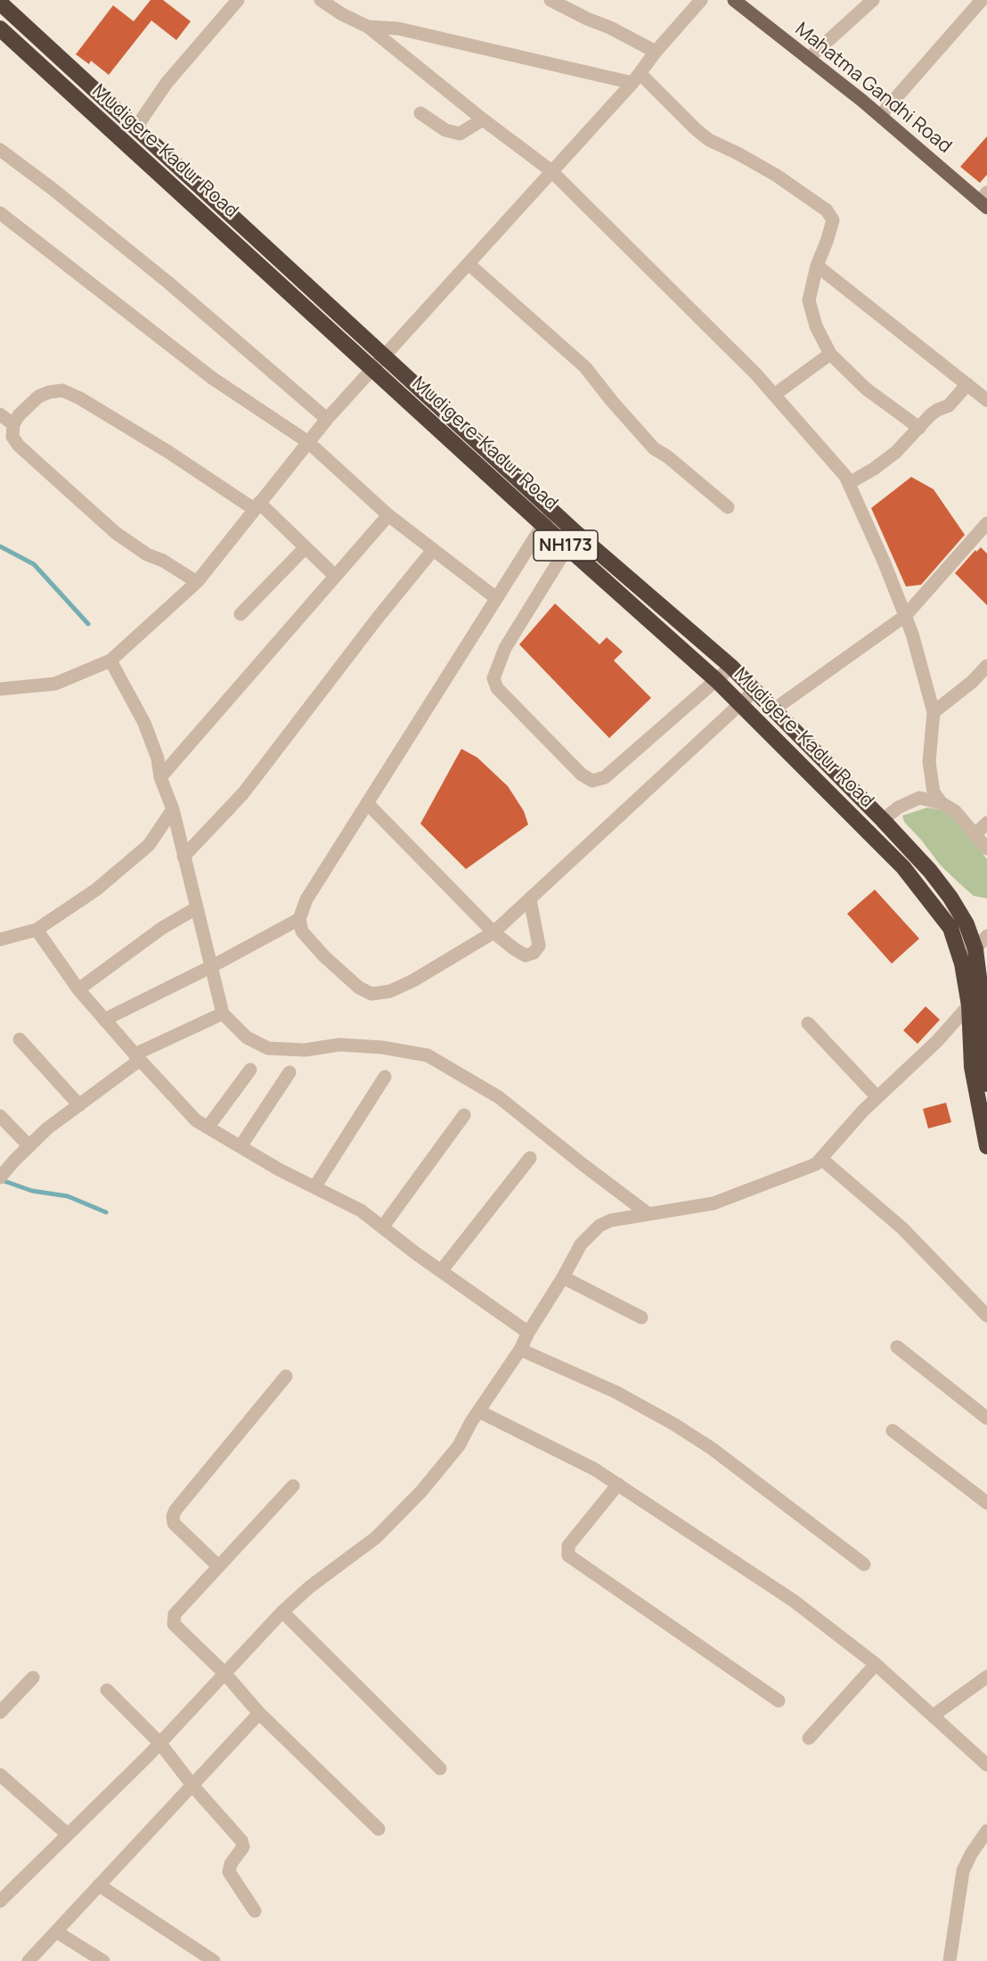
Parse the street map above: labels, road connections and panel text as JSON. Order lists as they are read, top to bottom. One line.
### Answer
{"streets":{"highway":["Mudigere-Kadur Road","NH173"],"main road":["Mahatma Gandhi Road"]}}
